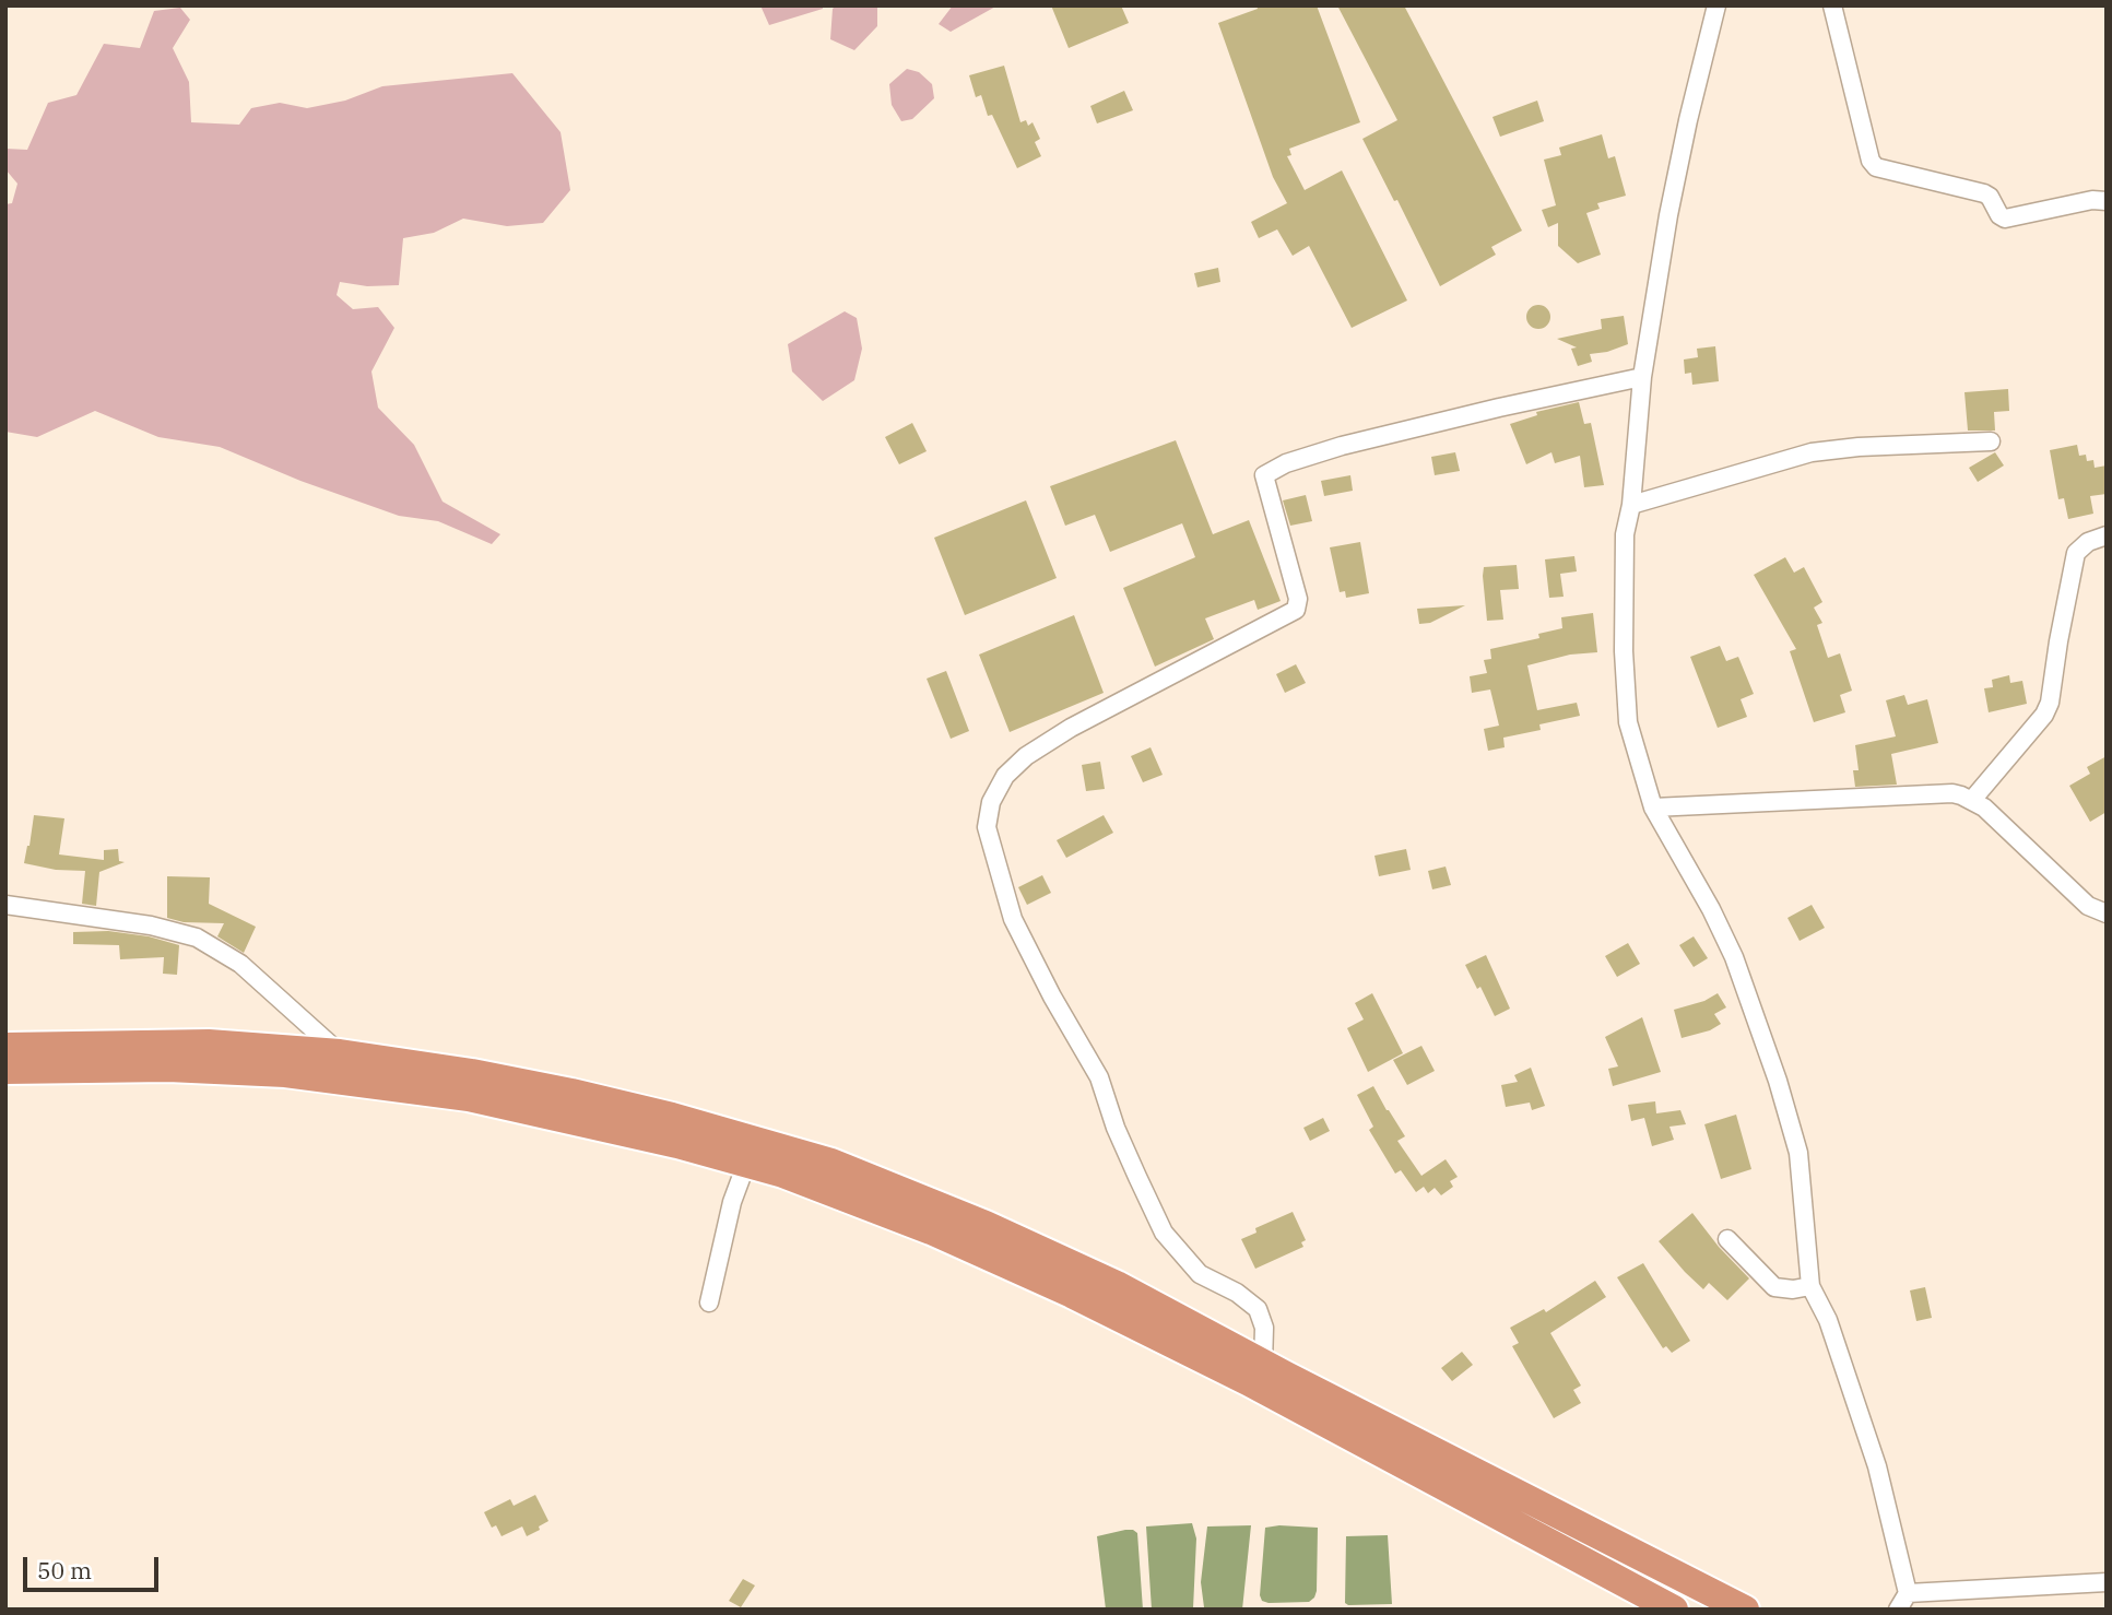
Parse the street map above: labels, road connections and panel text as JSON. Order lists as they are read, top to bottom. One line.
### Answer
{"scale_bar":"50 m"}
